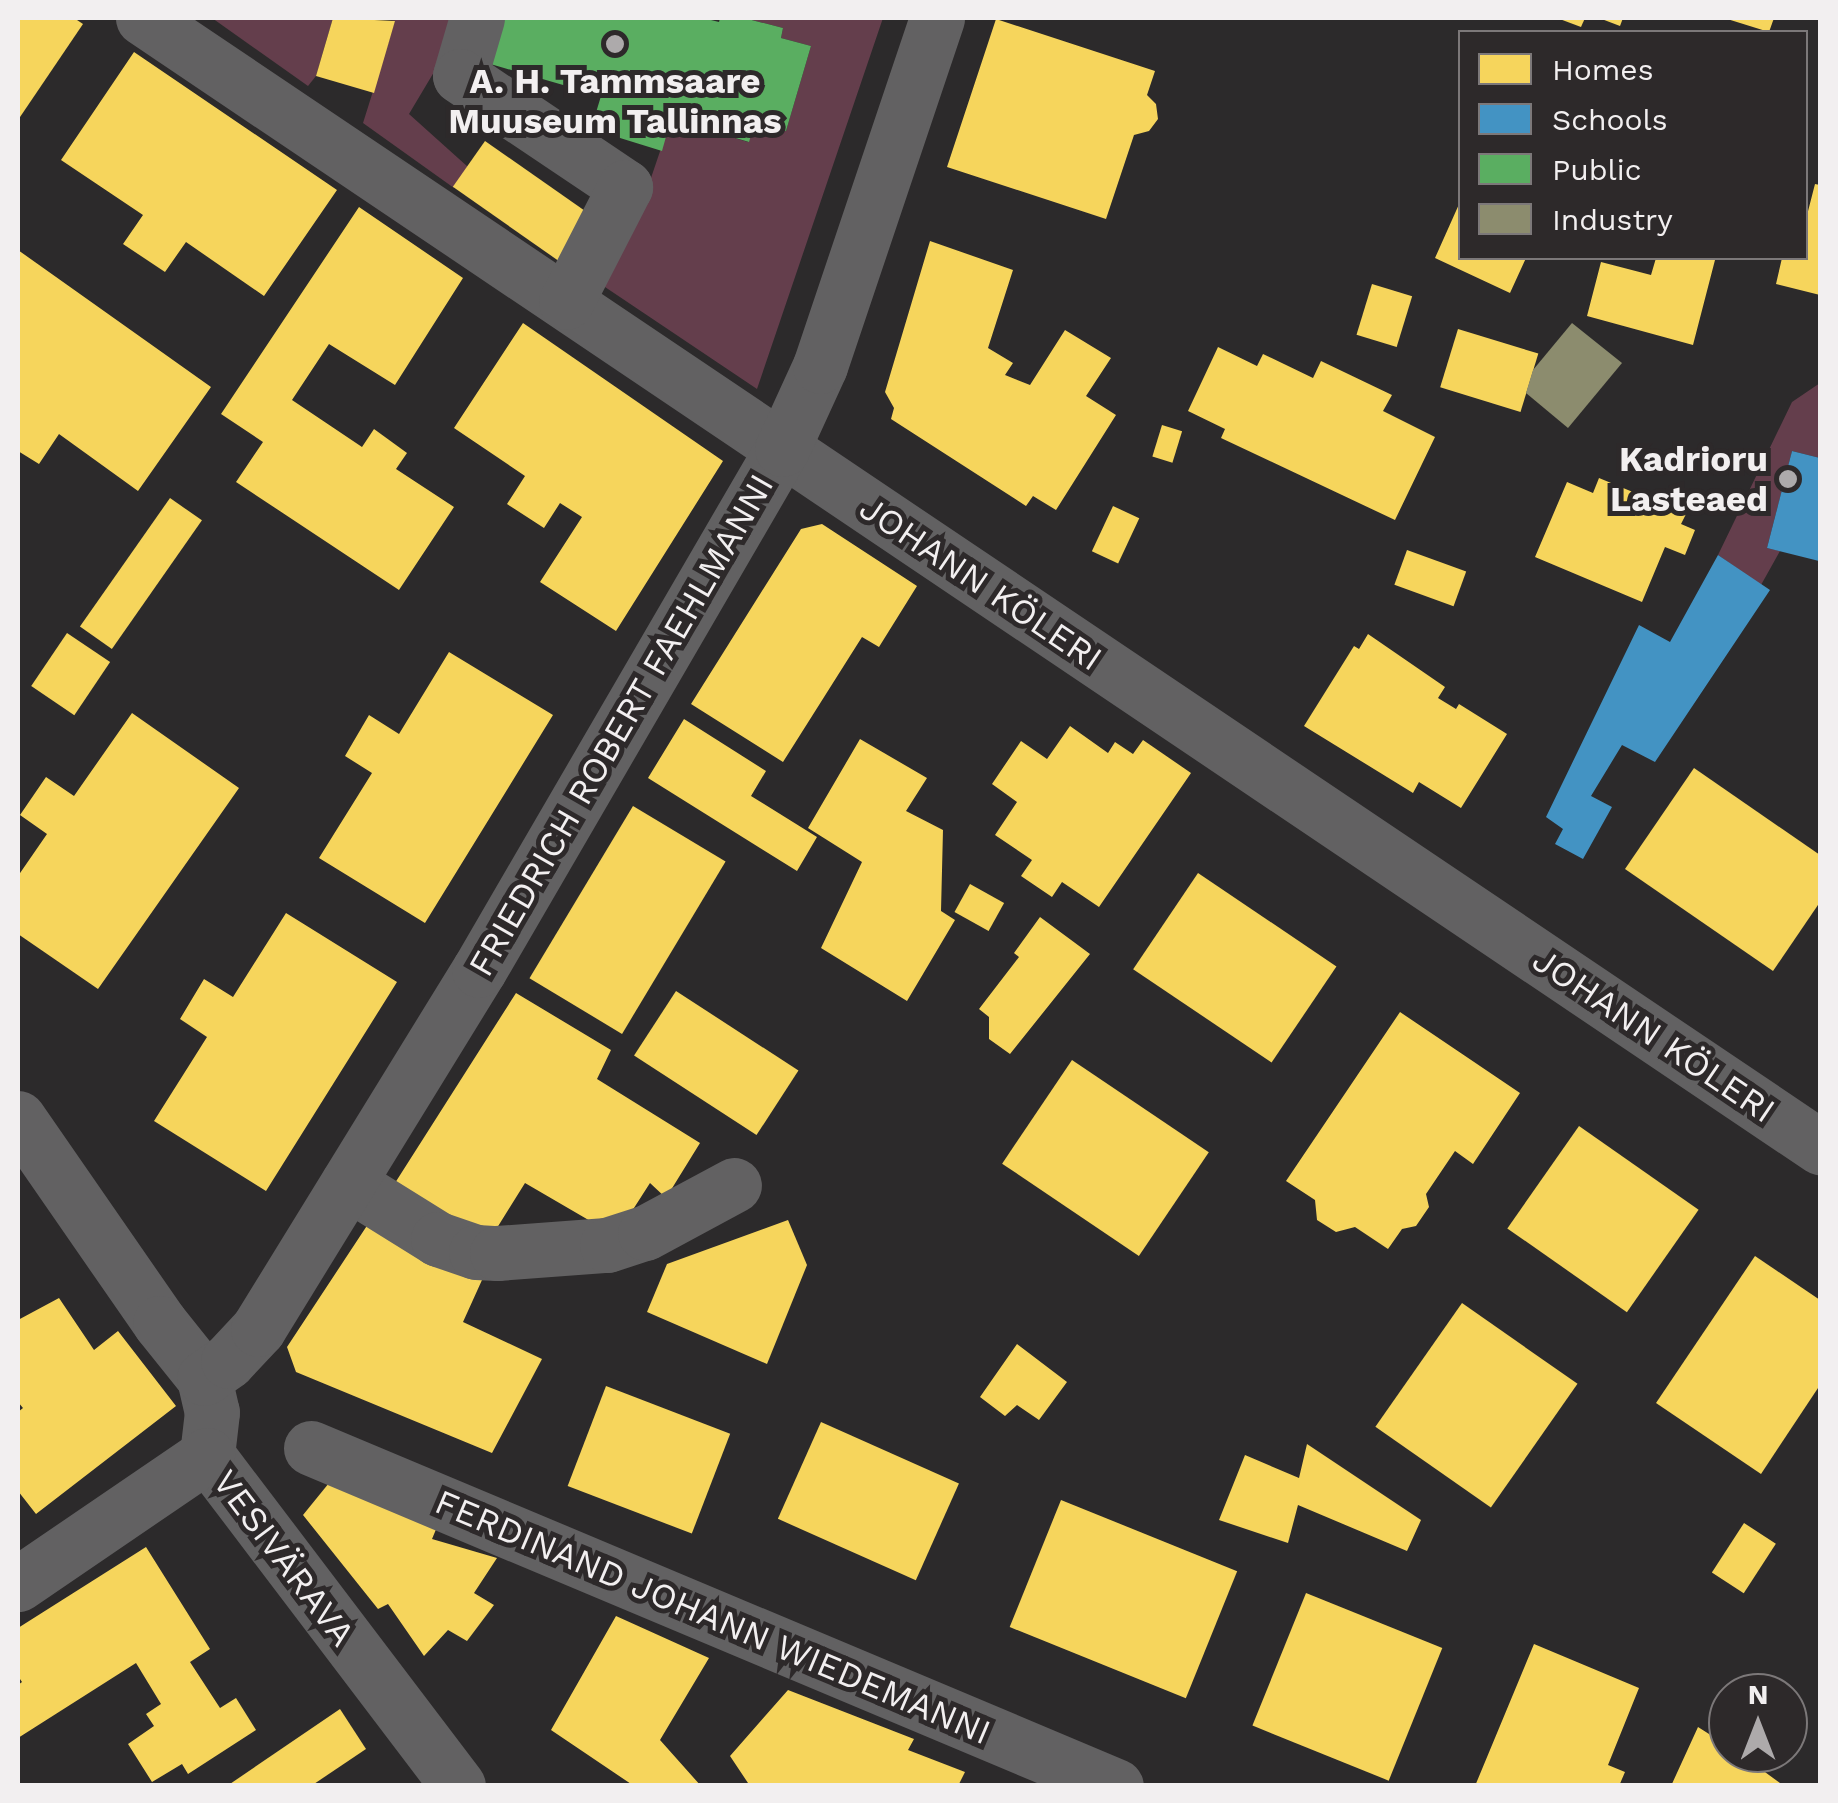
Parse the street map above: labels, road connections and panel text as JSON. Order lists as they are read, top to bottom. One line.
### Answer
{"streets":{"street":["JOHANN KÖLERI","FRIEDRICH ROBERT FAEHLMANNI","VESIVÄRAVA","FERDINAND JOHANN WIEDEMANNI"]},"crossings":[["JOHANN KÖLERI","FRIEDRICH ROBERT FAEHLMANNI"],["FRIEDRICH ROBERT FAEHLMANNI","VESIVÄRAVA"]],"places":["A. H. Tammsaare Muuseum Tallinnas","Kadrioru Lasteaed"],"legend":["Homes","Schools","Public","Industry"],"north":"top"}
